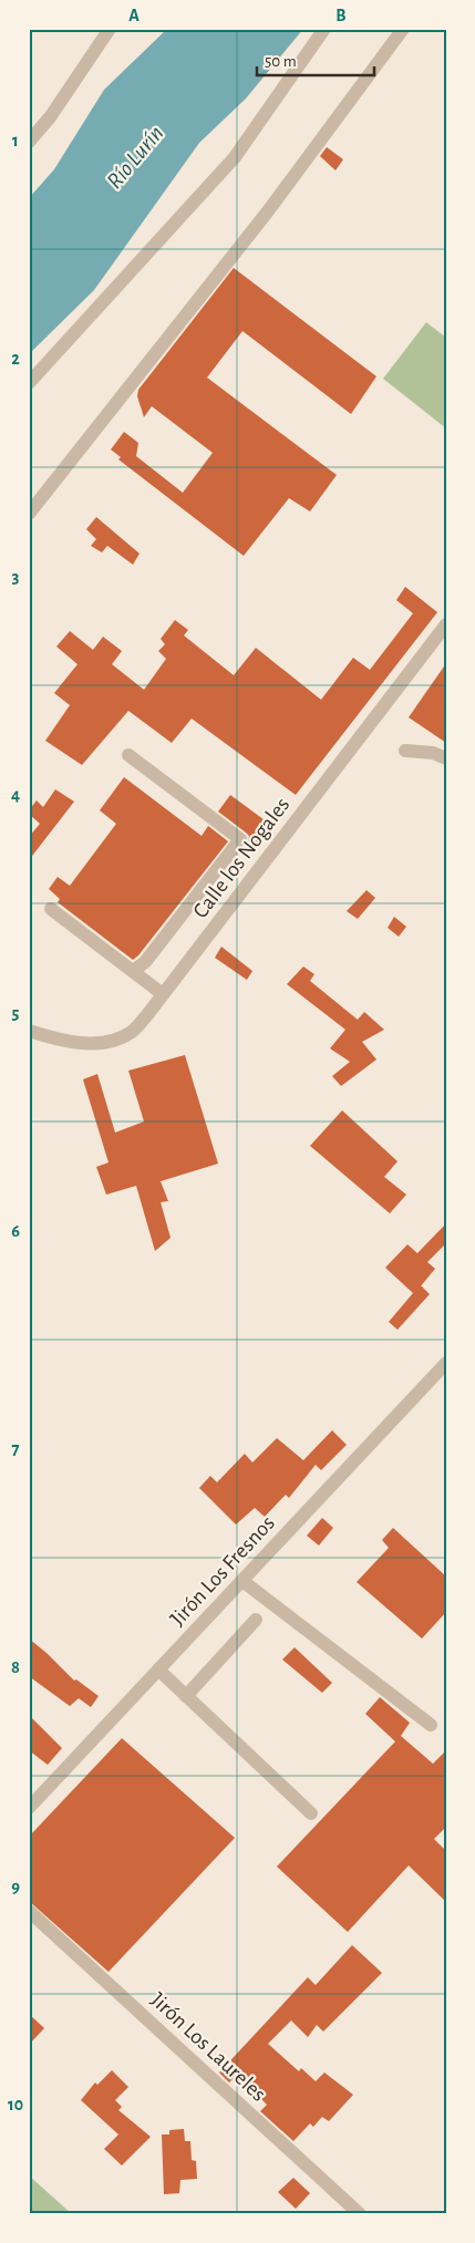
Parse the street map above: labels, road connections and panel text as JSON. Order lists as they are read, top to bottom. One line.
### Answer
{"streets":{"street":["Calle los Nogales","Jirón Los Fresnos","Jirón Los Laureles"]},"water":["Río Lurín"],"scale_bar":"50 m","grid":{"columns":["A","B"],"rows":["1","2","3","4","5","6","7","8","9","10"]}}
